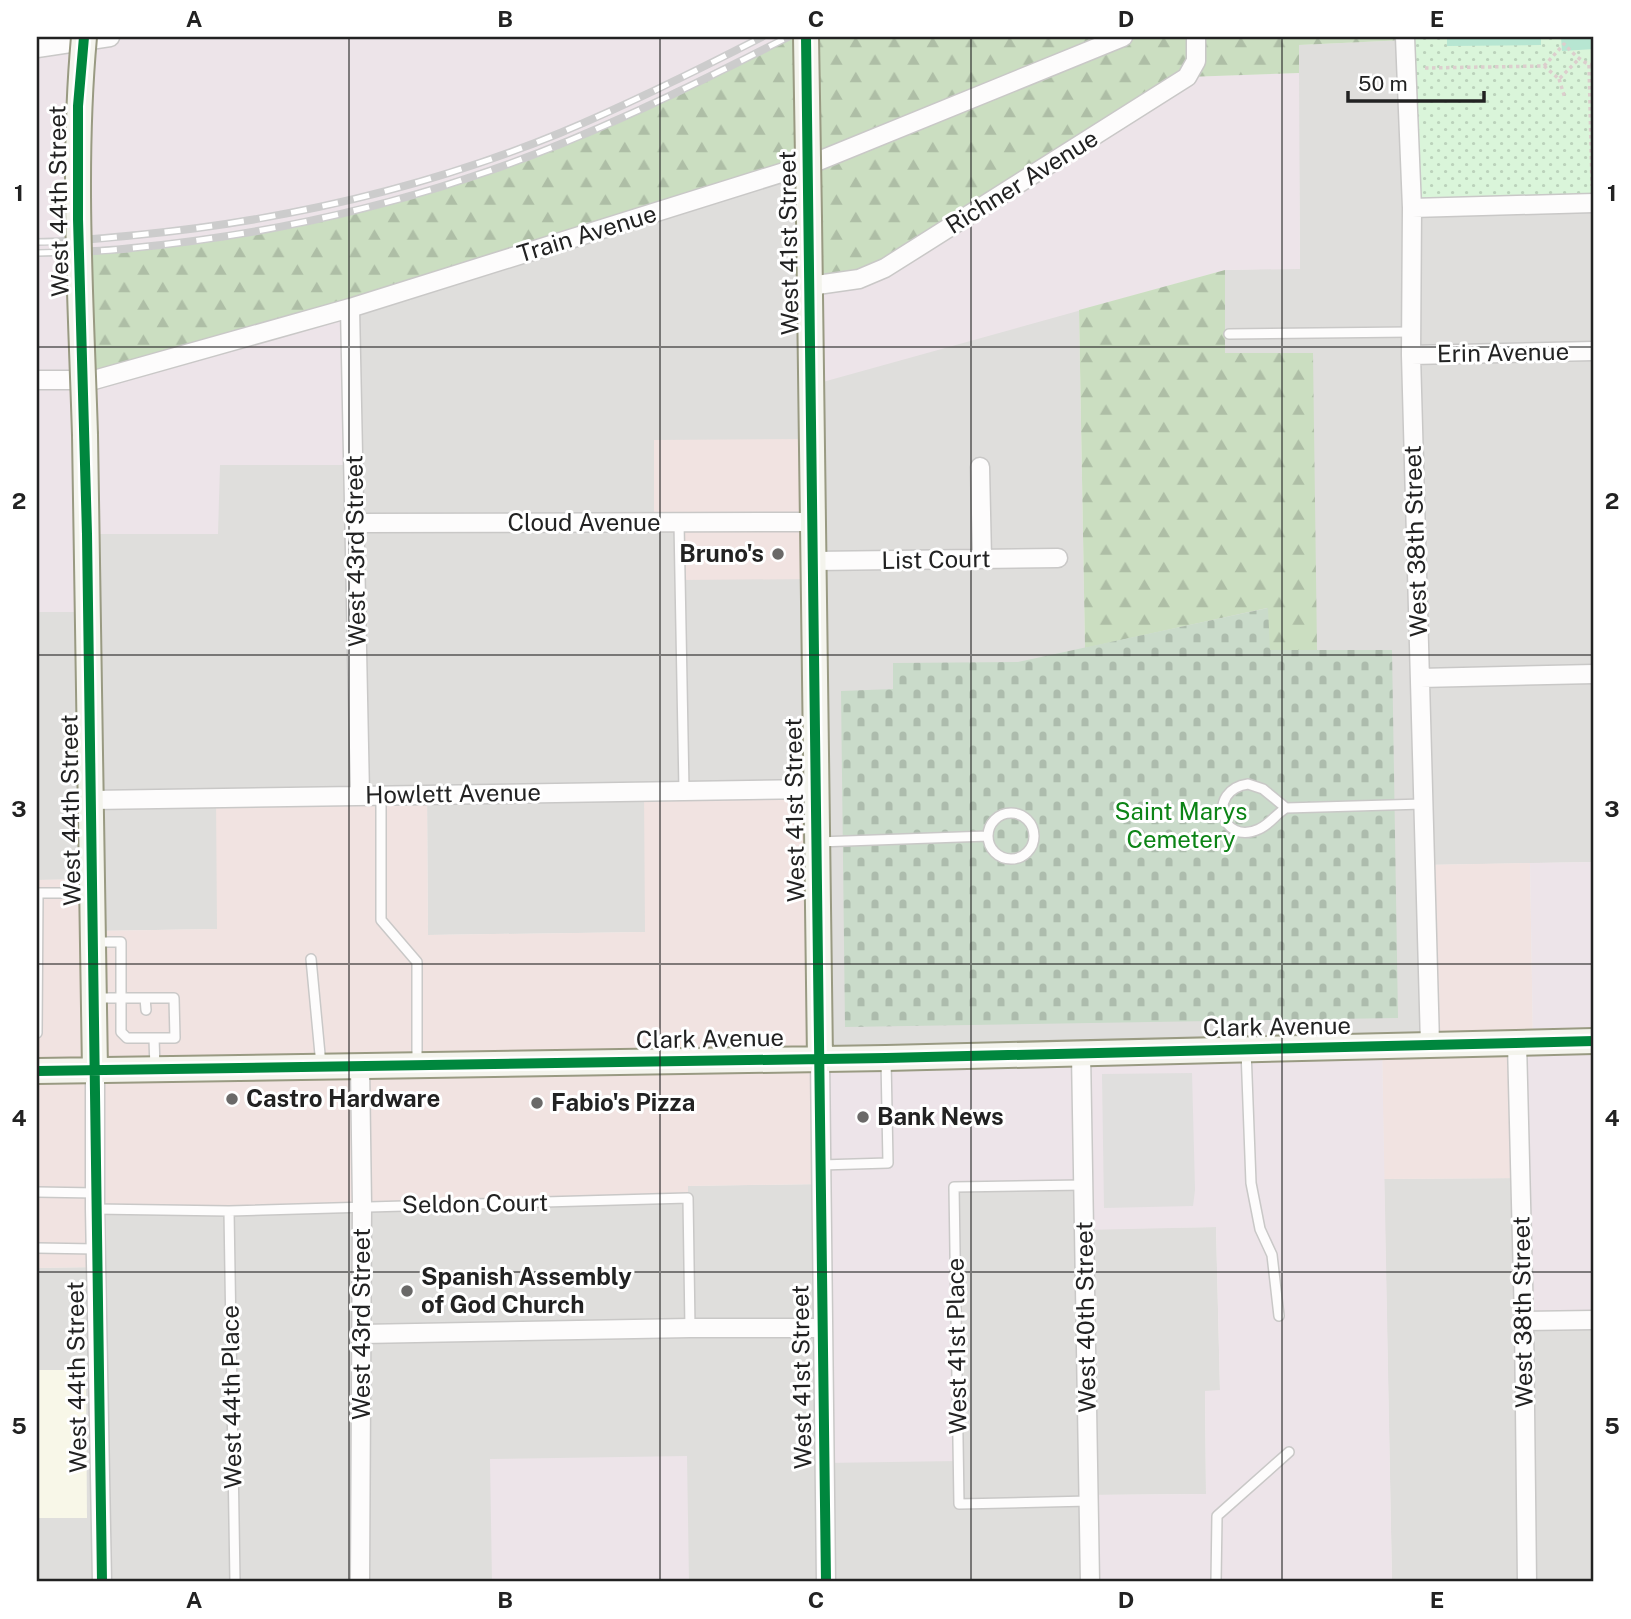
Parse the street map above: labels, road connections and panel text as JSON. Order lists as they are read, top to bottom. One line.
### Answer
{"streets":{"street":["Richner Avenue","West 44th Street","Train Avenue","West 41st Street","Erin Avenue","Cloud Avenue","West 38th Street","West 43rd Street","List Court","Howlett Avenue","Clark Avenue","West 40th Street"],"lane":["Seldon Court","West 41st Place","West 44th Place"]},"crossings":[["Richner Avenue","West 41st Street"],["West 44th Street","Howlett Avenue"],["West 44th Street","Clark Avenue"],["West 44th Street","Seldon Court"],["Train Avenue","West 43rd Street"],["West 41st Street","Cloud Avenue"],["West 41st Street","List Court"],["West 41st Street","Howlett Avenue"],["West 41st Street","Clark Avenue"],["Erin Avenue","West 38th Street"],["Cloud Avenue","West 43rd Street"],["West 38th Street","Clark Avenue"],["West 43rd Street","Howlett Avenue"],["West 43rd Street","Clark Avenue"],["West 43rd Street","Seldon Court"],["Clark Avenue","West 40th Street"],["Seldon Court","West 44th Place"],["West 40th Street","West 41st Place"]],"parks":["Saint Marys Cemetery"],"places":["Bruno's","Castro Hardware","Fabio's Pizza","Bank News","Spanish Assembly of God Church"],"scale_bar":"50 m","grid":{"columns":["A","B","C","D","E"],"rows":["1","2","3","4","5"]}}
